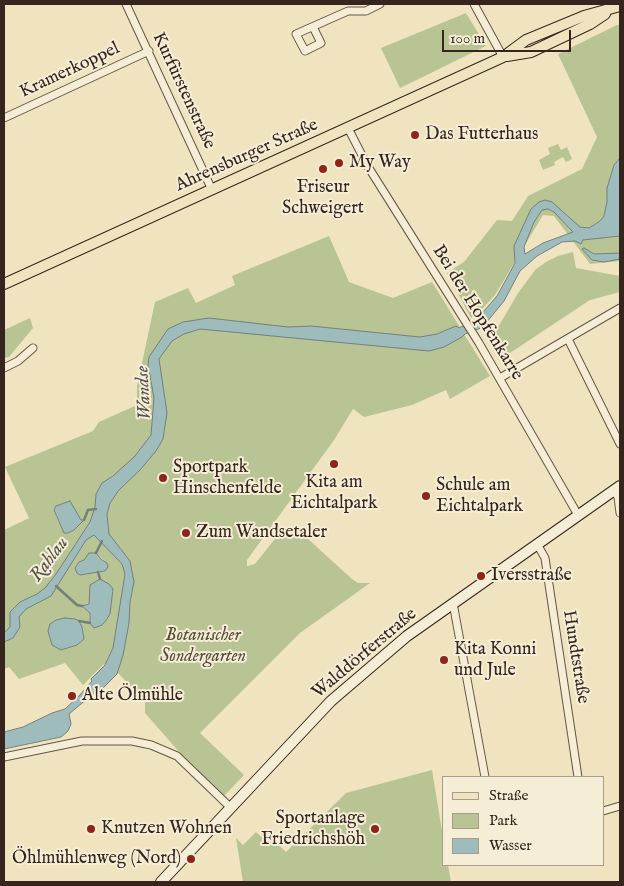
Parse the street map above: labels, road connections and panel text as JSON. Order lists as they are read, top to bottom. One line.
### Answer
{"streets":{"main road":["Ahrensburger Straße"],"street":["Kramerkoppel","Kurfürstenstraße","Bei der Hopfenkarre","Walddörferstraße","Hundtstraße"]},"crossings":[["Kramerkoppel","Kurfürstenstraße"],["Kurfürstenstraße","Ahrensburger Straße"],["Ahrensburger Straße","Bei der Hopfenkarre"],["Bei der Hopfenkarre","Walddörferstraße"],["Walddörferstraße","Hundtstraße"]],"water":["Wandse","Rahlau"],"parks":["Botanischer Sondergarten"],"places":["Das Futterhaus","My Way","Friseur Schweigert","Kita am Eichtalpark","Sportpark Hinschenfelde","Schule am Eichtalpark","Zum Wandsetaler","Iversstraße","Kita Konni und Jule","Alte Ölmühle","Knutzen Wohnen","Sportanlage Friedrichshöh","Öhlmühlenweg (Nord)"],"legend":["Straße","Park","Wasser"],"scale_bar":"100 m"}
